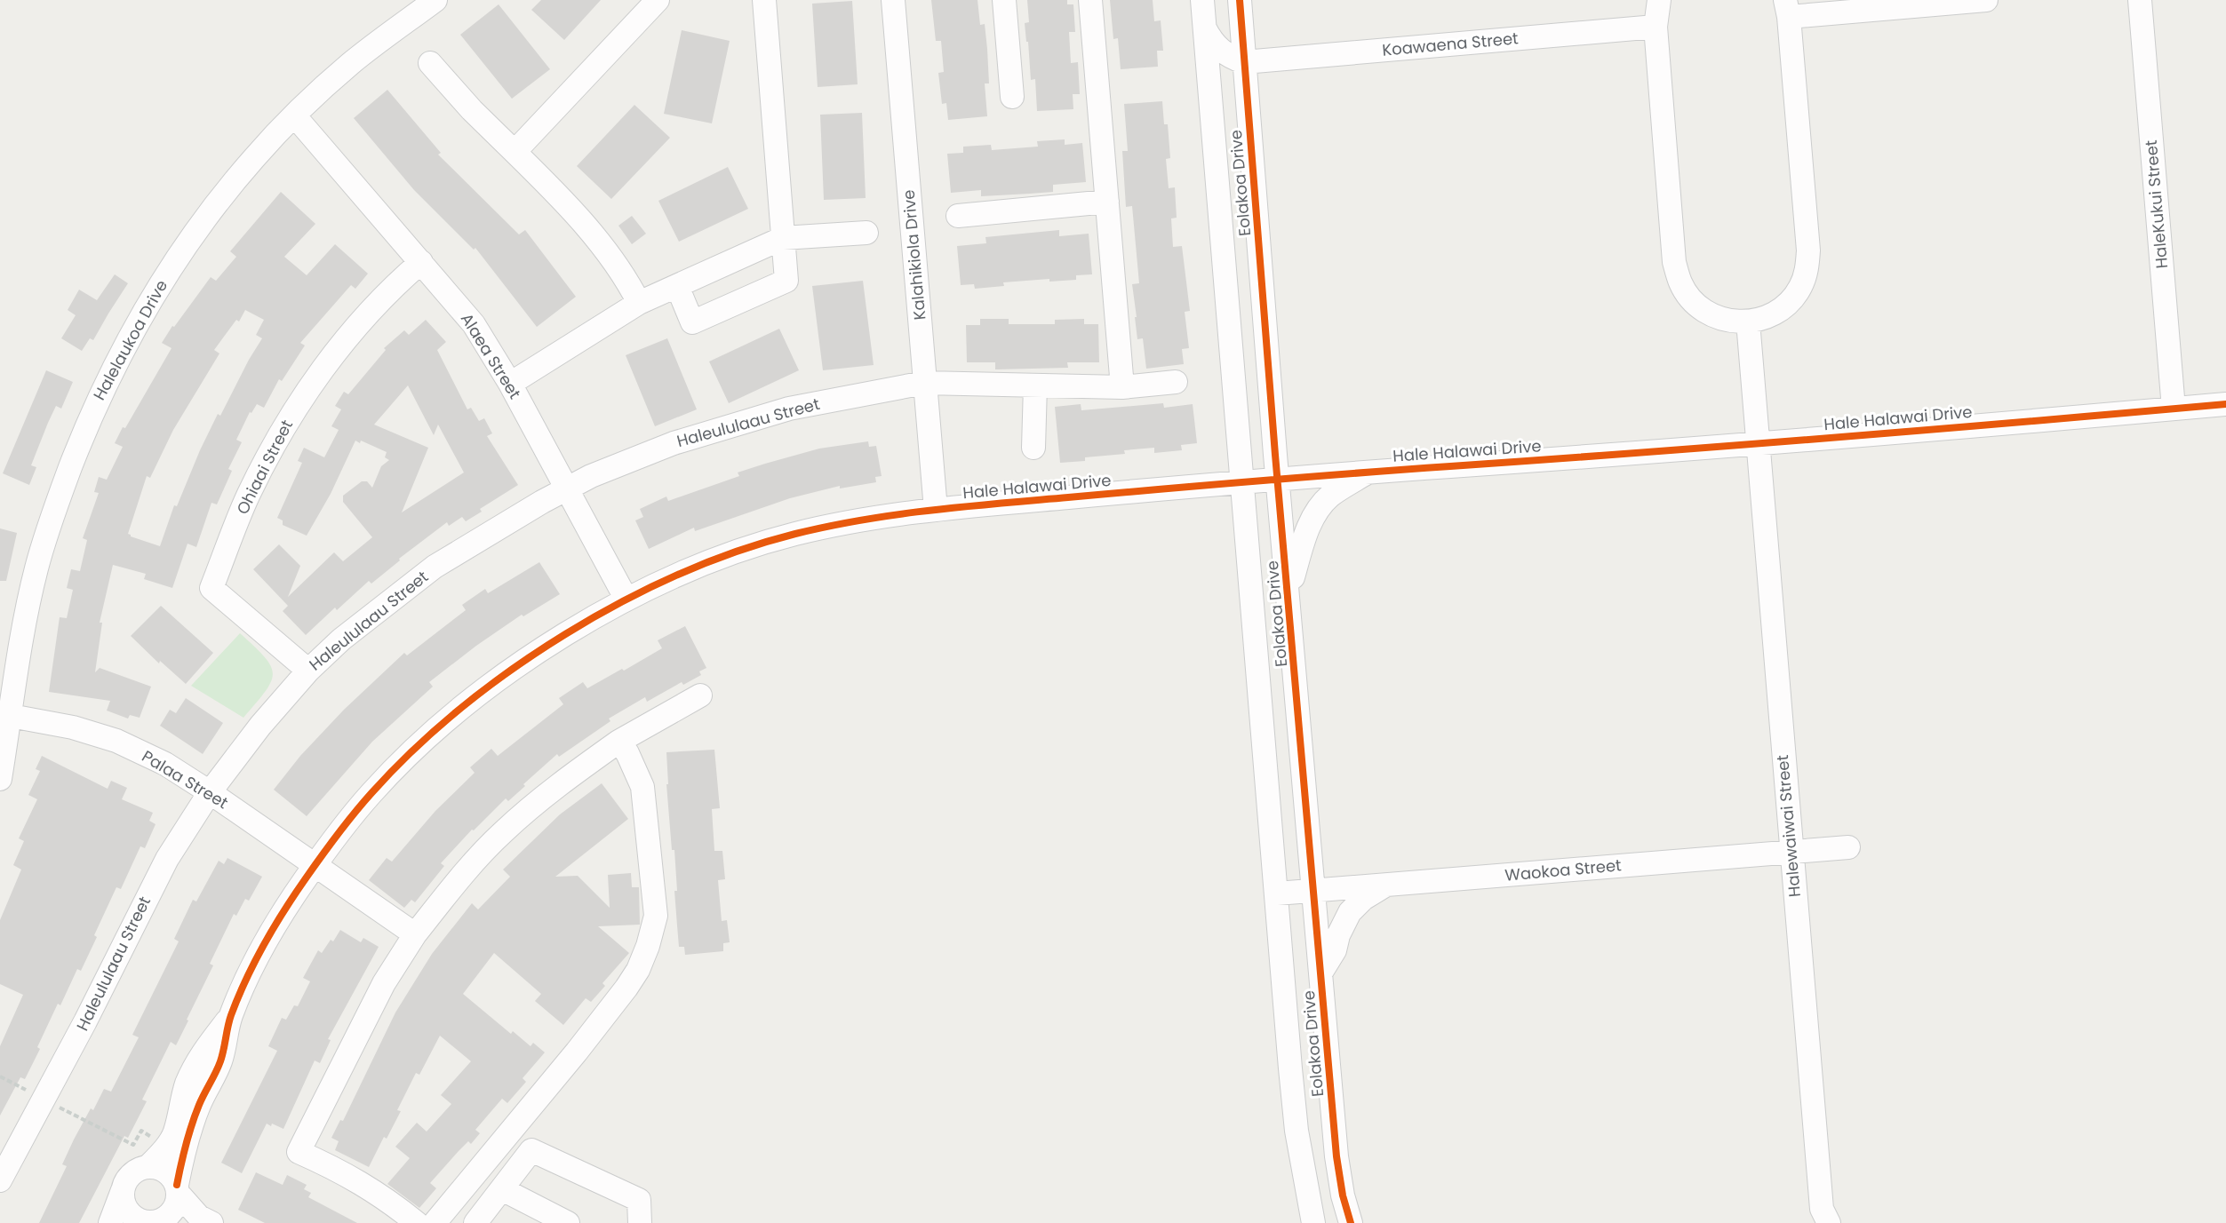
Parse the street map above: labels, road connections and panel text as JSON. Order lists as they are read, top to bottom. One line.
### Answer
{"streets":{"street":["Koawaena Street","Eolakoa Drive","HaleKukui Street","Kalahikiola Drive","Halelaukoa Drive","Alaea Street","Hale Halawai Drive","Haleululaau Street","Ohiaai Street","Palaa Street","Halewaiwai Street","Waokoa Street"]},"crossings":[["Koawaena Street","Eolakoa Drive"],["Eolakoa Drive","Hale Halawai Drive"],["Eolakoa Drive","Waokoa Street"],["HaleKukui Street","Hale Halawai Drive"],["Kalahikiola Drive","Hale Halawai Drive"],["Kalahikiola Drive","Haleululaau Street"],["Halelaukoa Drive","Alaea Street"],["Halelaukoa Drive","Palaa Street"],["Alaea Street","Hale Halawai Drive"],["Alaea Street","Haleululaau Street"],["Alaea Street","Ohiaai Street"],["Hale Halawai Drive","Palaa Street"],["Hale Halawai Drive","Halewaiwai Street"],["Haleululaau Street","Ohiaai Street"],["Haleululaau Street","Palaa Street"],["Halewaiwai Street","Waokoa Street"]]}
